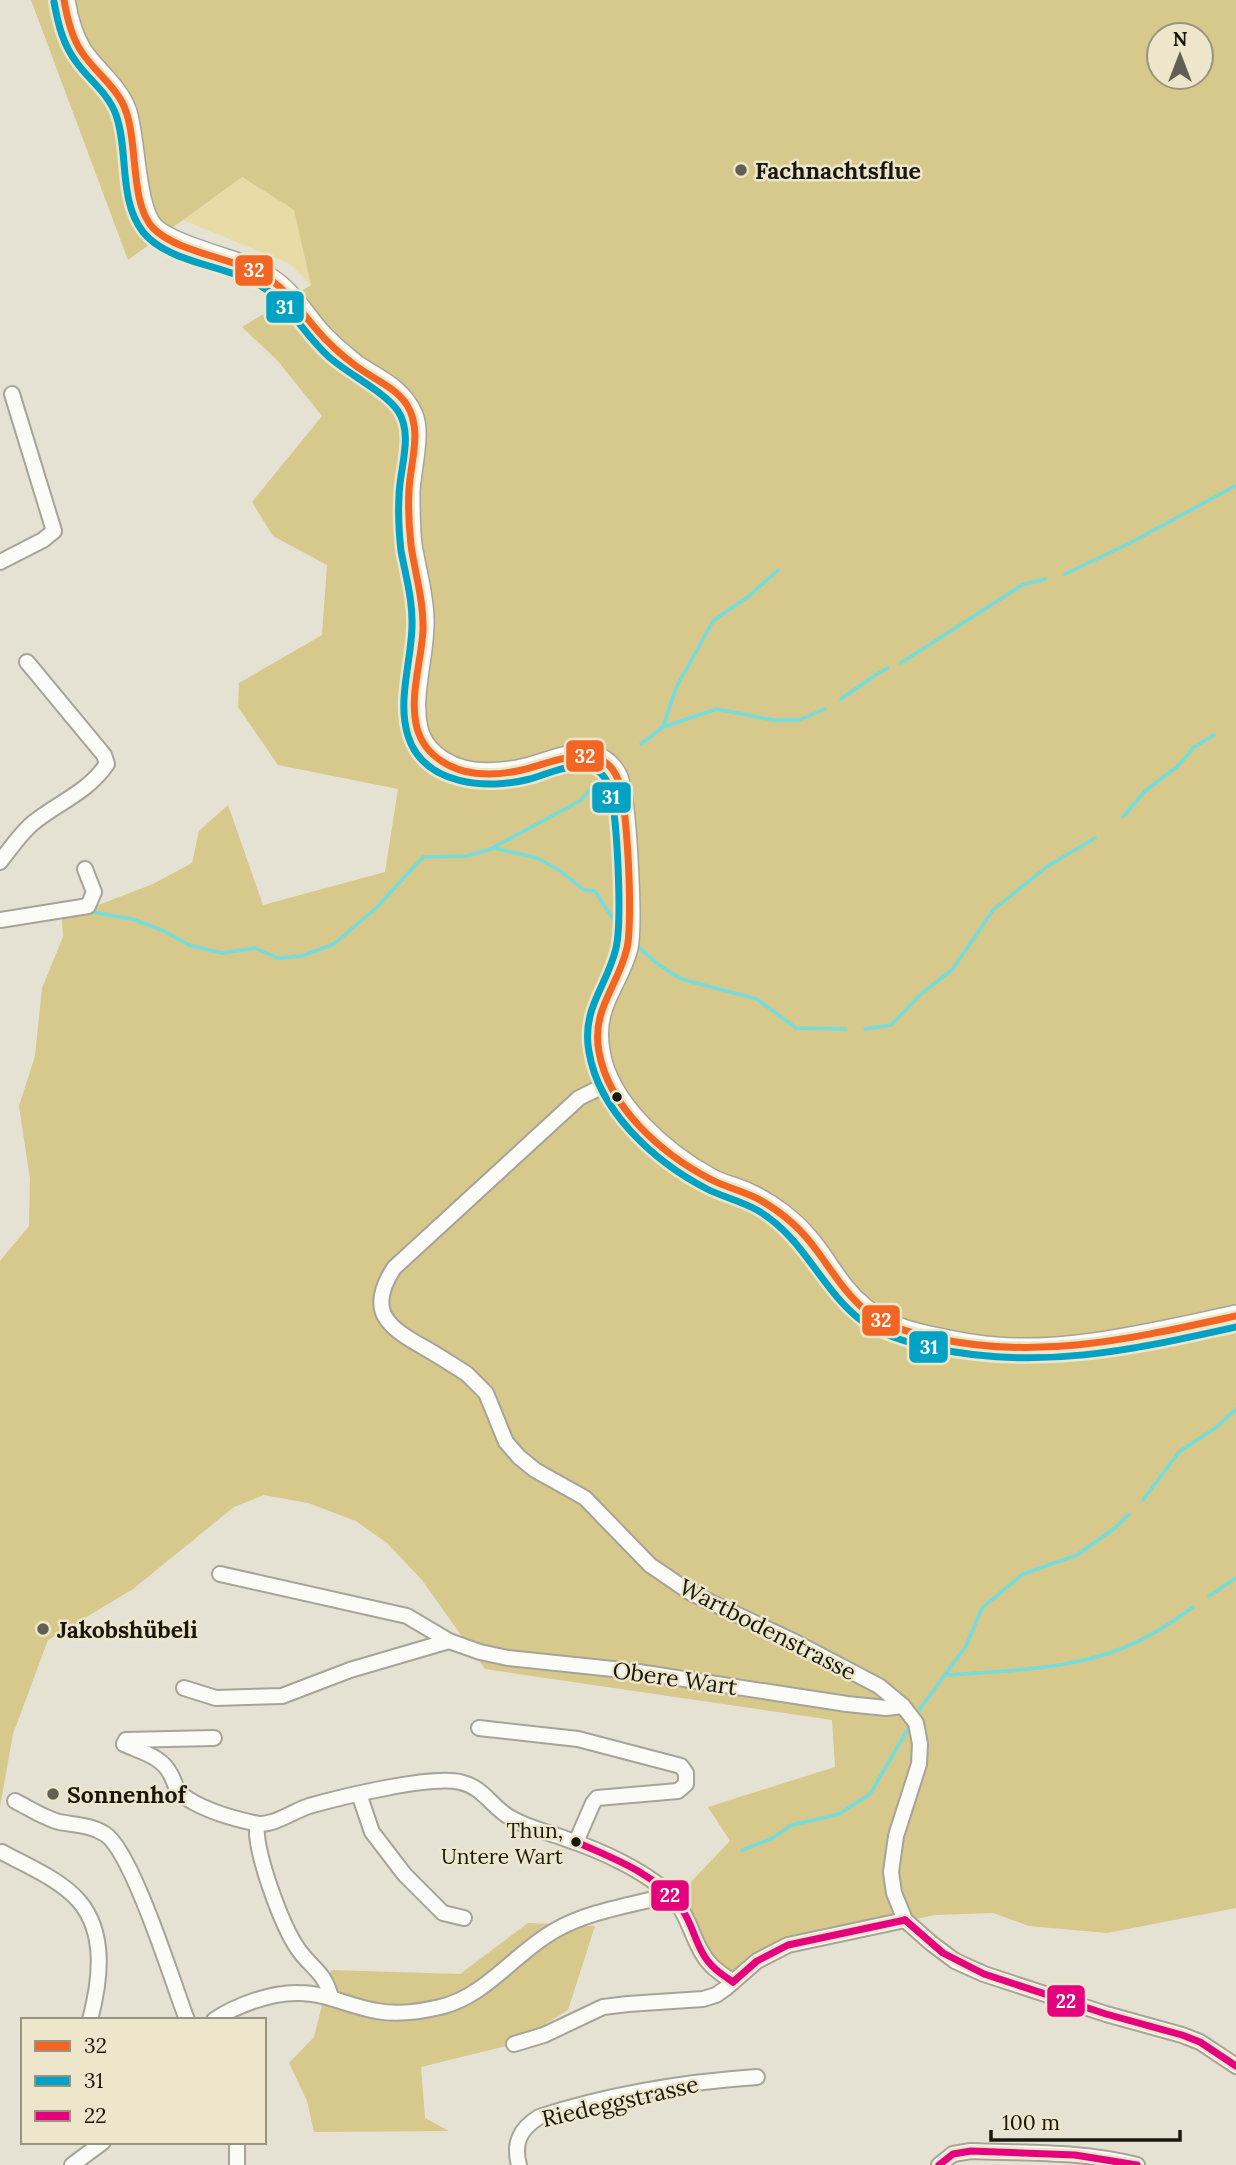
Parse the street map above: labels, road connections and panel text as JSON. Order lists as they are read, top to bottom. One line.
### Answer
{"streets":{"street":["Wartbodenstrasse","Obere Wart","Riedeggstrasse"]},"crossings":[["Wartbodenstrasse","Obere Wart"]],"places":["Fachnachtsflue","Jakobshübeli","Sonnenhof","Thun, Untere Wart"],"lines":["transit line 32","transit line 31","transit line 22"],"legend":["32","31","22"],"scale_bar":"100 m","north":"top"}
